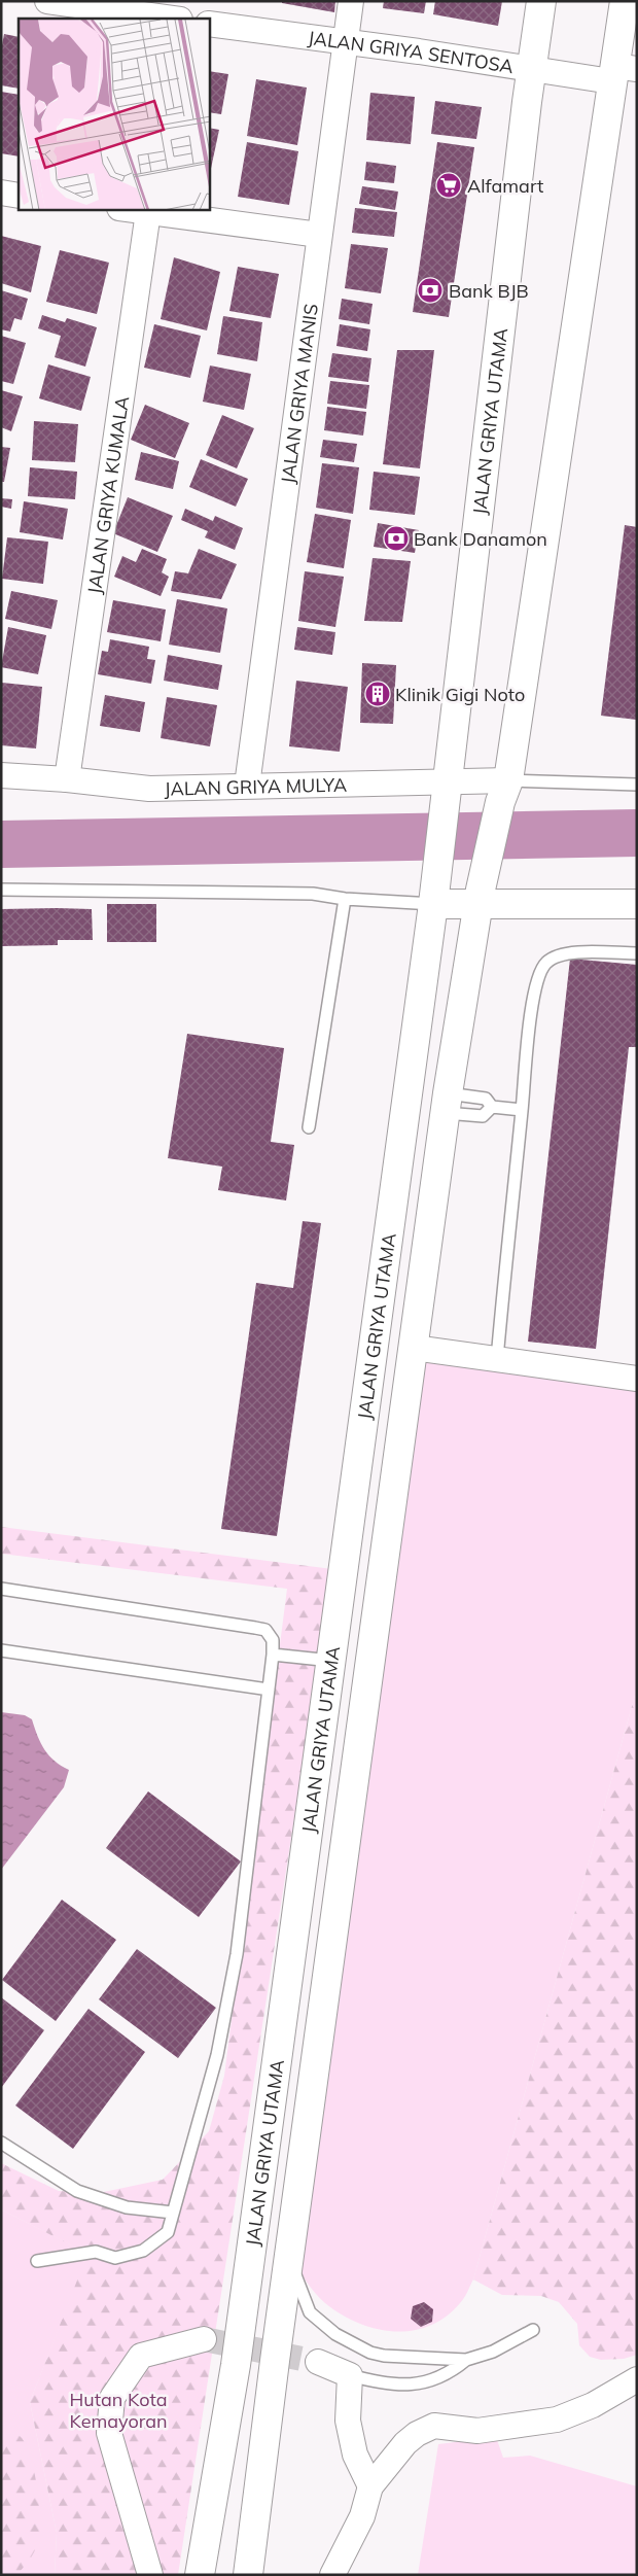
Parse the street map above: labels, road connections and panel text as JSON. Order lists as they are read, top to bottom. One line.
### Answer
{"streets":{"main road":["JALAN GRIYA UTAMA"],"street":["JALAN GRIYA SENTOSA","JALAN GRIYA MANIS","JALAN GRIYA KUMALA","JALAN GRIYA MULYA"]},"crossings":[["JALAN GRIYA SENTOSA","JALAN GRIYA MANIS"],["JALAN GRIYA SENTOSA","JALAN GRIYA UTAMA"],["JALAN GRIYA MANIS","JALAN GRIYA MULYA"],["JALAN GRIYA UTAMA","JALAN GRIYA MULYA"],["JALAN GRIYA KUMALA","JALAN GRIYA MULYA"]],"parks":["Hutan Kota Kemayoran"],"places":{"supermarket":["Alfamart"],"bank":["Bank BJB","Bank Danamon"],"building":["Klinik Gigi Noto"]}}
